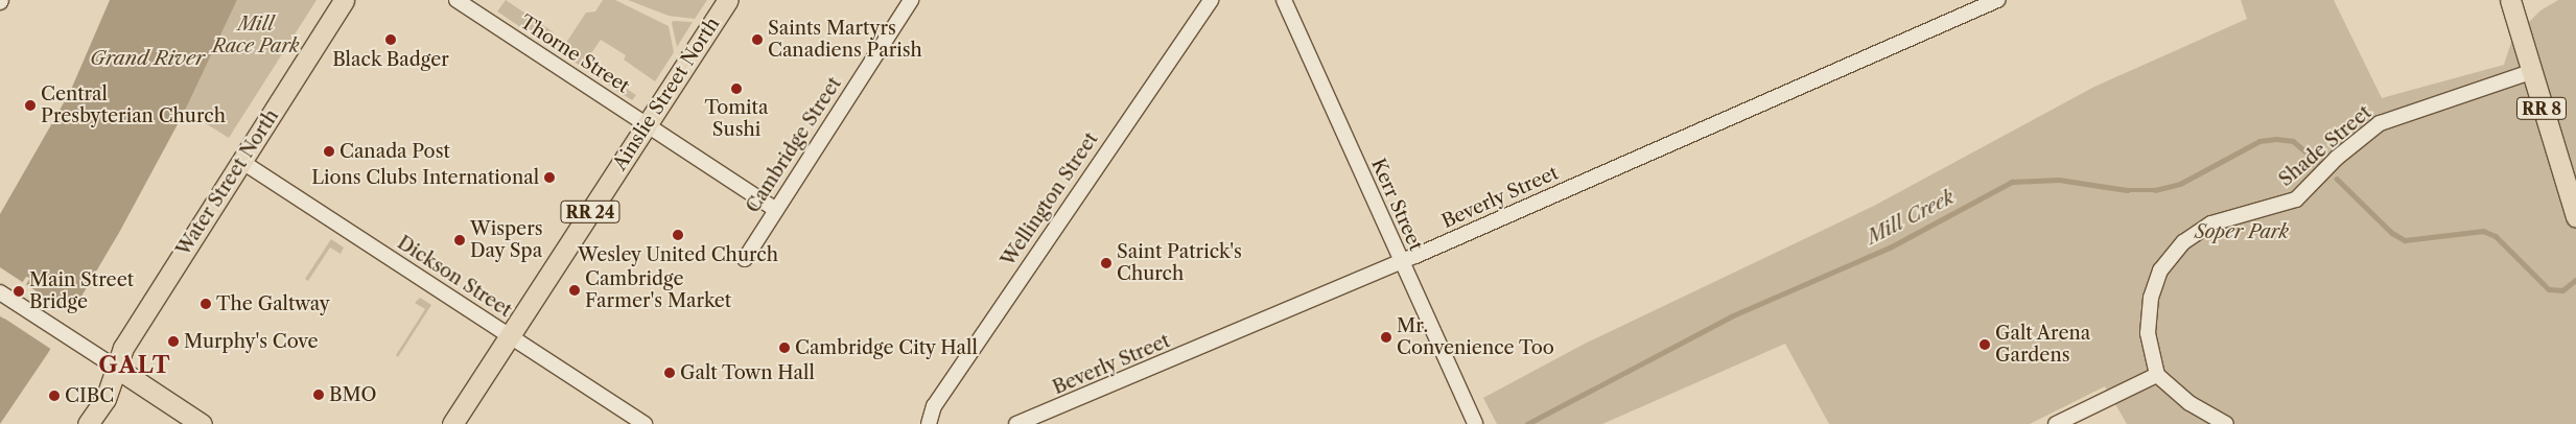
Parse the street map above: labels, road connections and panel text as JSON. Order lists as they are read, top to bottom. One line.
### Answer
{"streets":{"main road":["Ainslie Street North","RR 8","Water Street North","RR 24"],"street":["Thorne Street","Cambridge Street","Shade Street","Beverly Street","Wellington Street","Kerr Street","Dickson Street"]},"crossings":[["Thorne Street","Ainslie Street North"],["Thorne Street","Cambridge Street"],["Ainslie Street North","Dickson Street"],["RR 8","Shade Street"],["Water Street North","Dickson Street"],["Beverly Street","Kerr Street"]],"districts":["GALT"],"water":["Grand River","Mill Creek"],"parks":["Mill Race Park","Soper Park"],"places":["Black Badger","Saints Martyrs Canadiens Parish","Tomita Sushi","Central Presbyterian Church","Canada Post","Lions Clubs International","Wesley United Church","Wispers Day Spa","Saint Patrick's Church","Cambridge Farmer's Market","Main Street Bridge","The Galtway","Mr. Convenience Too","Murphy's Cove","Galt Arena Gardens","Cambridge City Hall","Galt Town Hall","BMO","CIBC"]}
